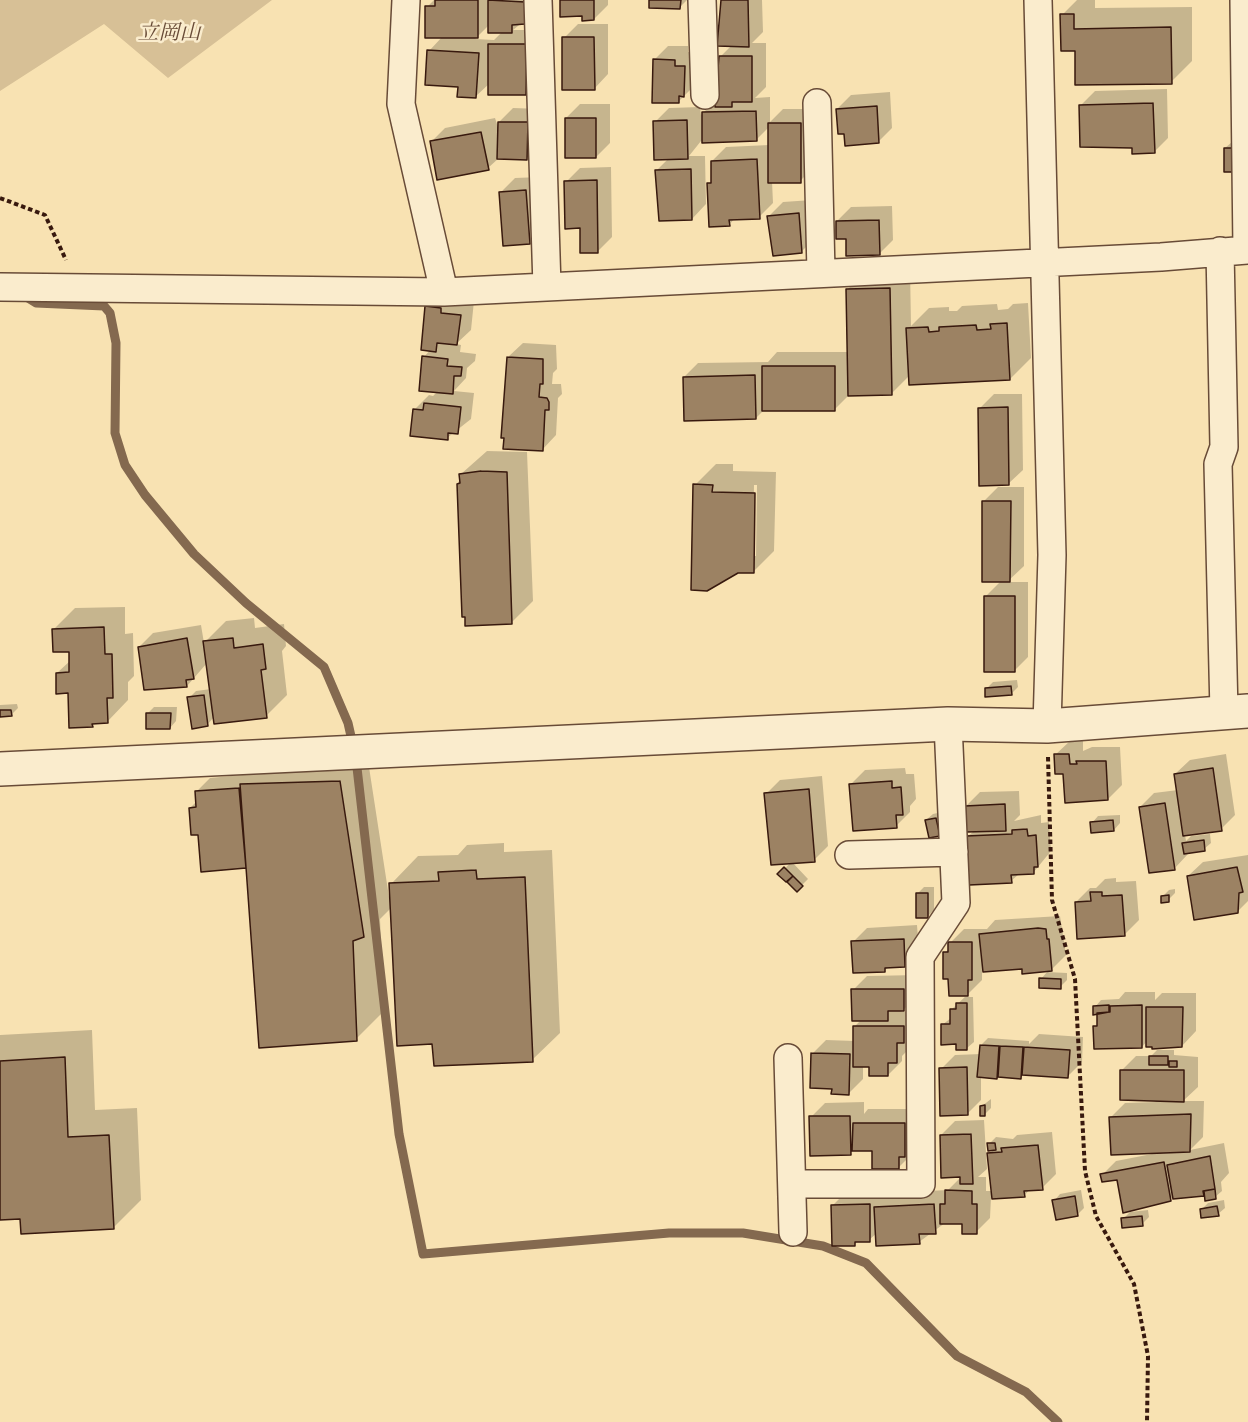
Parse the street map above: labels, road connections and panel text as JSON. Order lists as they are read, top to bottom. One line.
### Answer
{"parks":["立岡山"]}
